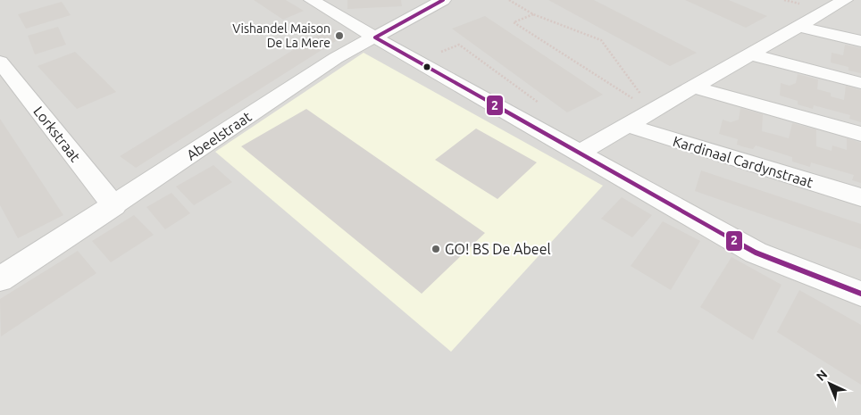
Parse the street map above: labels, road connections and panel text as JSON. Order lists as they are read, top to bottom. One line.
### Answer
{"streets":{"street":["Lorkstraat","Abeelstraat","Kardinaal Cardynstraat"]},"crossings":[["Lorkstraat","Abeelstraat"]],"places":["Vishandel Maison De La Mere","GO! BS De Abeel"],"lines":["transit line 2"],"north":"top left"}
